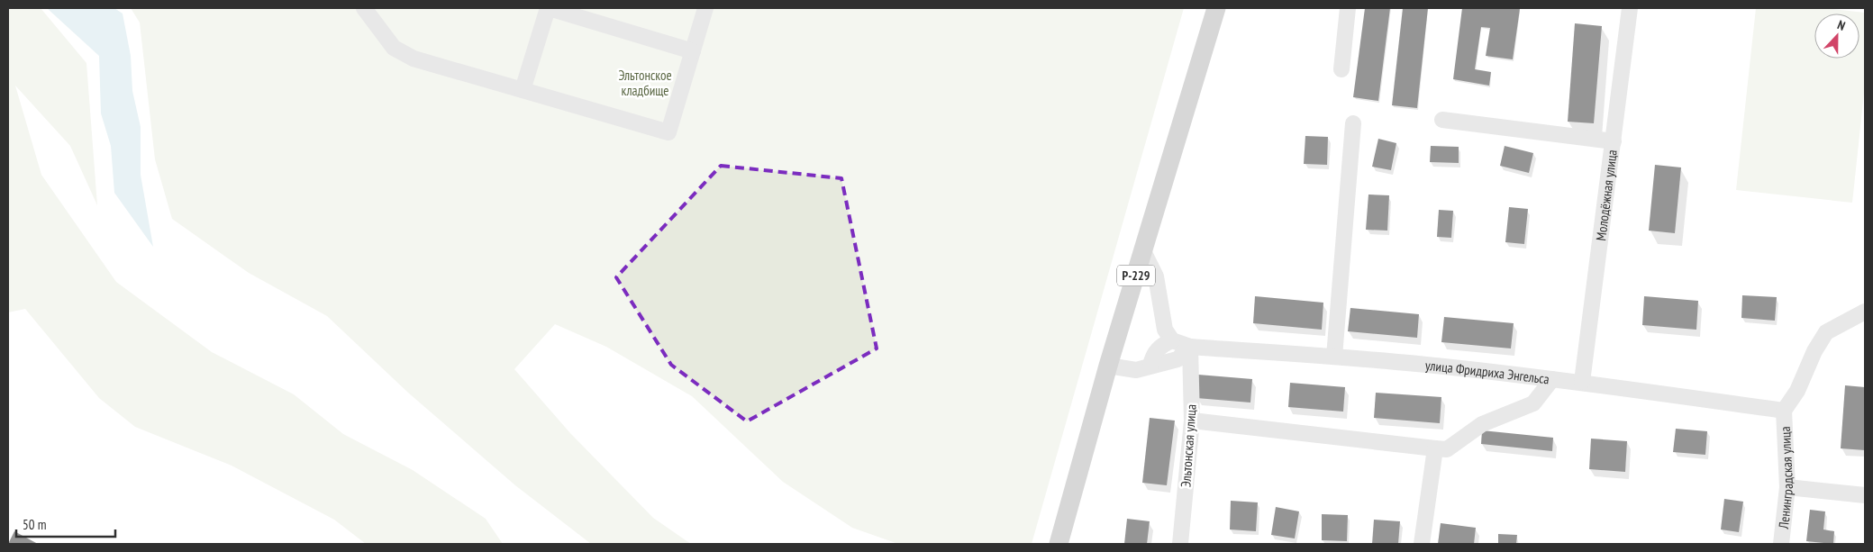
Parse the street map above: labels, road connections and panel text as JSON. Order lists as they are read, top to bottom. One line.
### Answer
{"streets":{"main road":["Р-229"],"street":["Молодёжная улица","улица Фридриха Энгельса","Эльтонская улица","Ленинградская улица"]},"crossings":[["Молодёжная улица","улица Фридриха Энгельса"],["улица Фридриха Энгельса","Эльтонская улица"],["улица Фридриха Энгельса","Ленинградская улица"]],"parks":["Эльтонское кладбище"],"scale_bar":"50 m","north":"top"}
